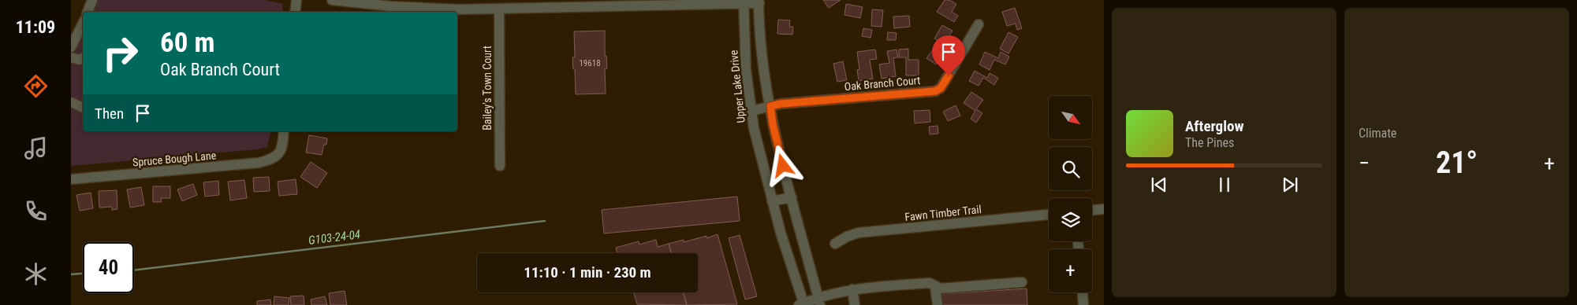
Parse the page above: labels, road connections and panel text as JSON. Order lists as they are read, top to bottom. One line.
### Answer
{"streets":{"street":["Oak Branch Court","Upper Lake Drive","Bailey's Town Court","Spruce Bough Lane","Fawn Timber Trail"]},"crossings":[["Oak Branch Court","Upper Lake Drive"]],"water":["G103-24-04"],"house_numbers":["19618"],"north":"bottom right","page":{"tabs":"11:09","tile":"Climate","turn":["60 m","Oak Branch Court"],"then":"Then","map_buttons":"+","song":["Afterglow","The Pines"],"heat":["−","21°","+"],"limit":"40","trip":"11:10 · 1 min · 230 m"}}
